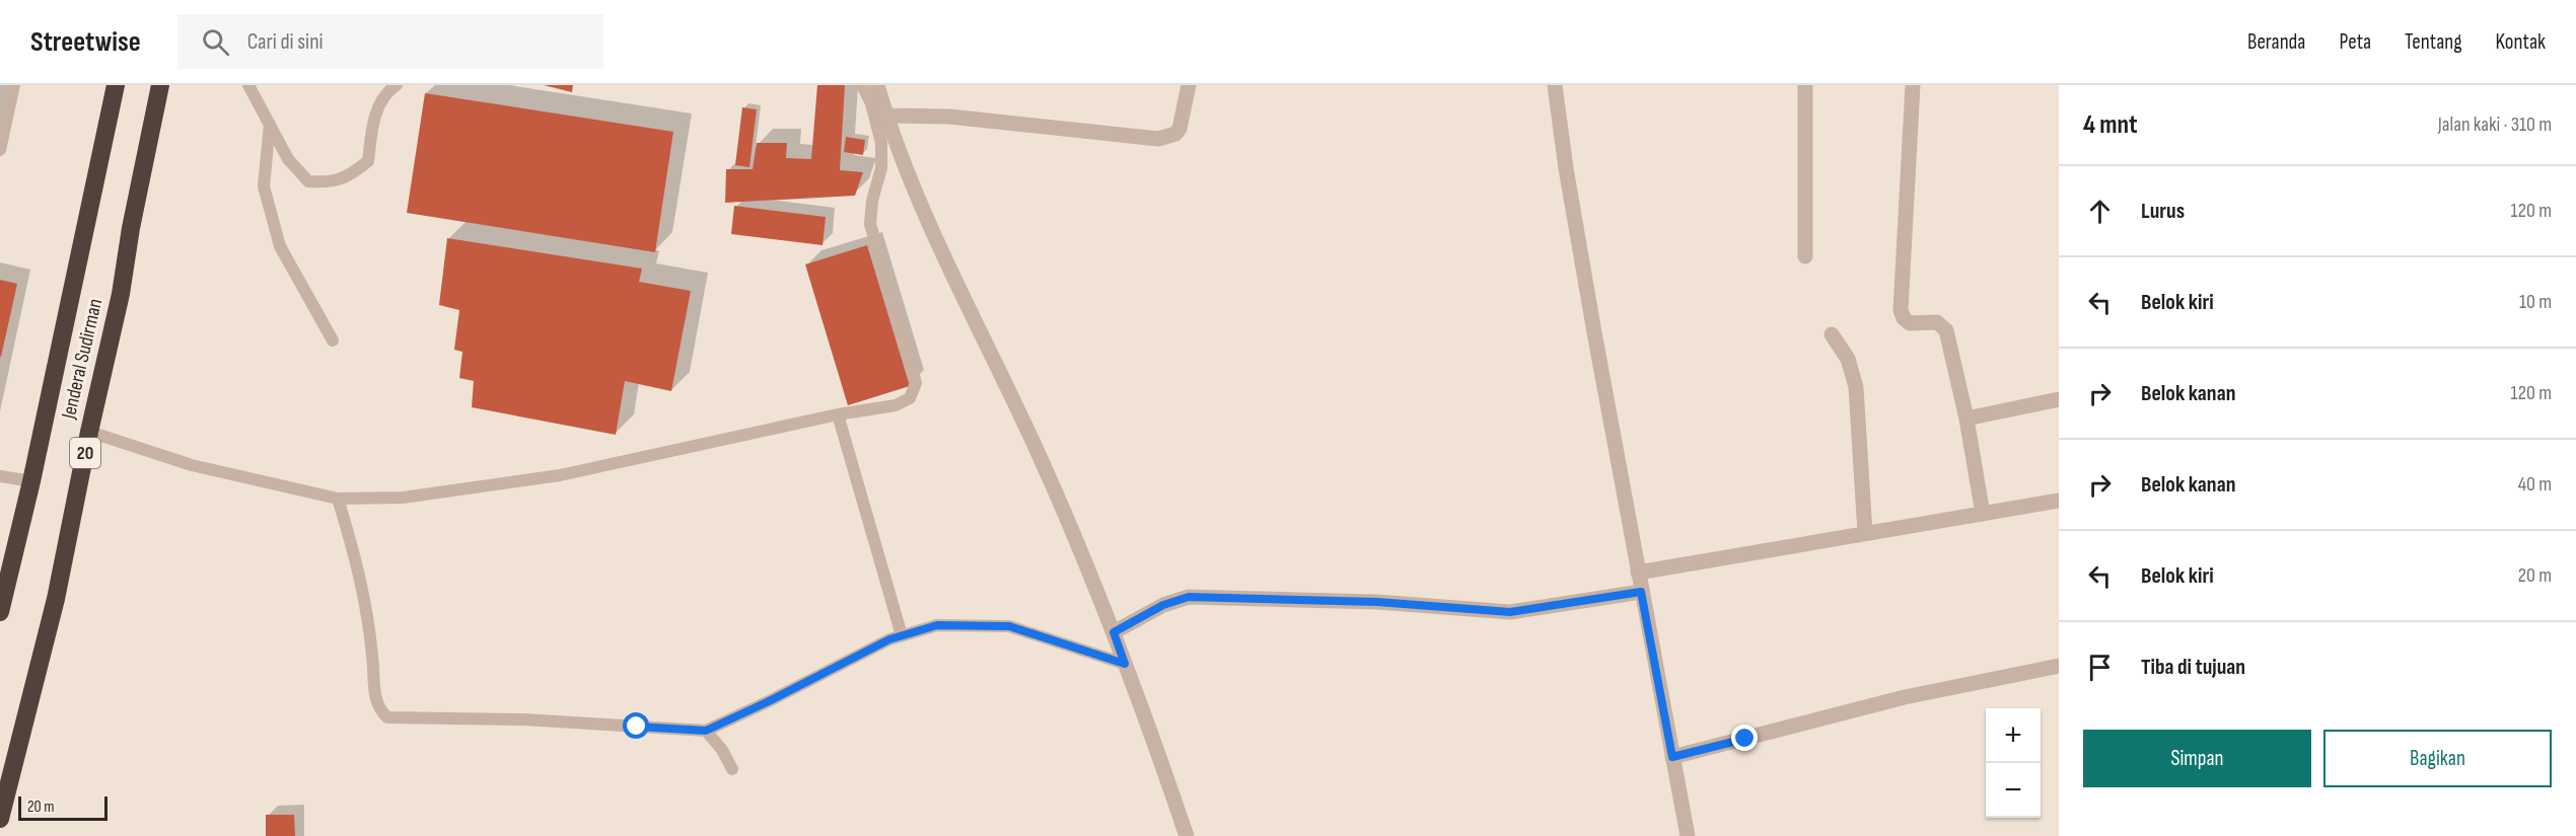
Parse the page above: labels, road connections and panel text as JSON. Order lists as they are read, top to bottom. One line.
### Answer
{"streets":{"highway":["Jenderal Sudirman","20"]},"scale_bar":"20 m","page":{"header":"Streetwise","search":"Cari di sini","nav":["Beranda","Peta","Tentang","Kontak"],"heading":["4 mnt","Jalan kaki · 310 m"],"list":[["Lurus","120 m"],["Belok kiri","10 m"],["Belok kanan","120 m"],["Belok kanan","40 m"],["Belok kiri","20 m"],"Tiba di tujuan"],"map_buttons":["+","−"],"buttons":["Simpan","Bagikan"],"scale":"20 m"}}
